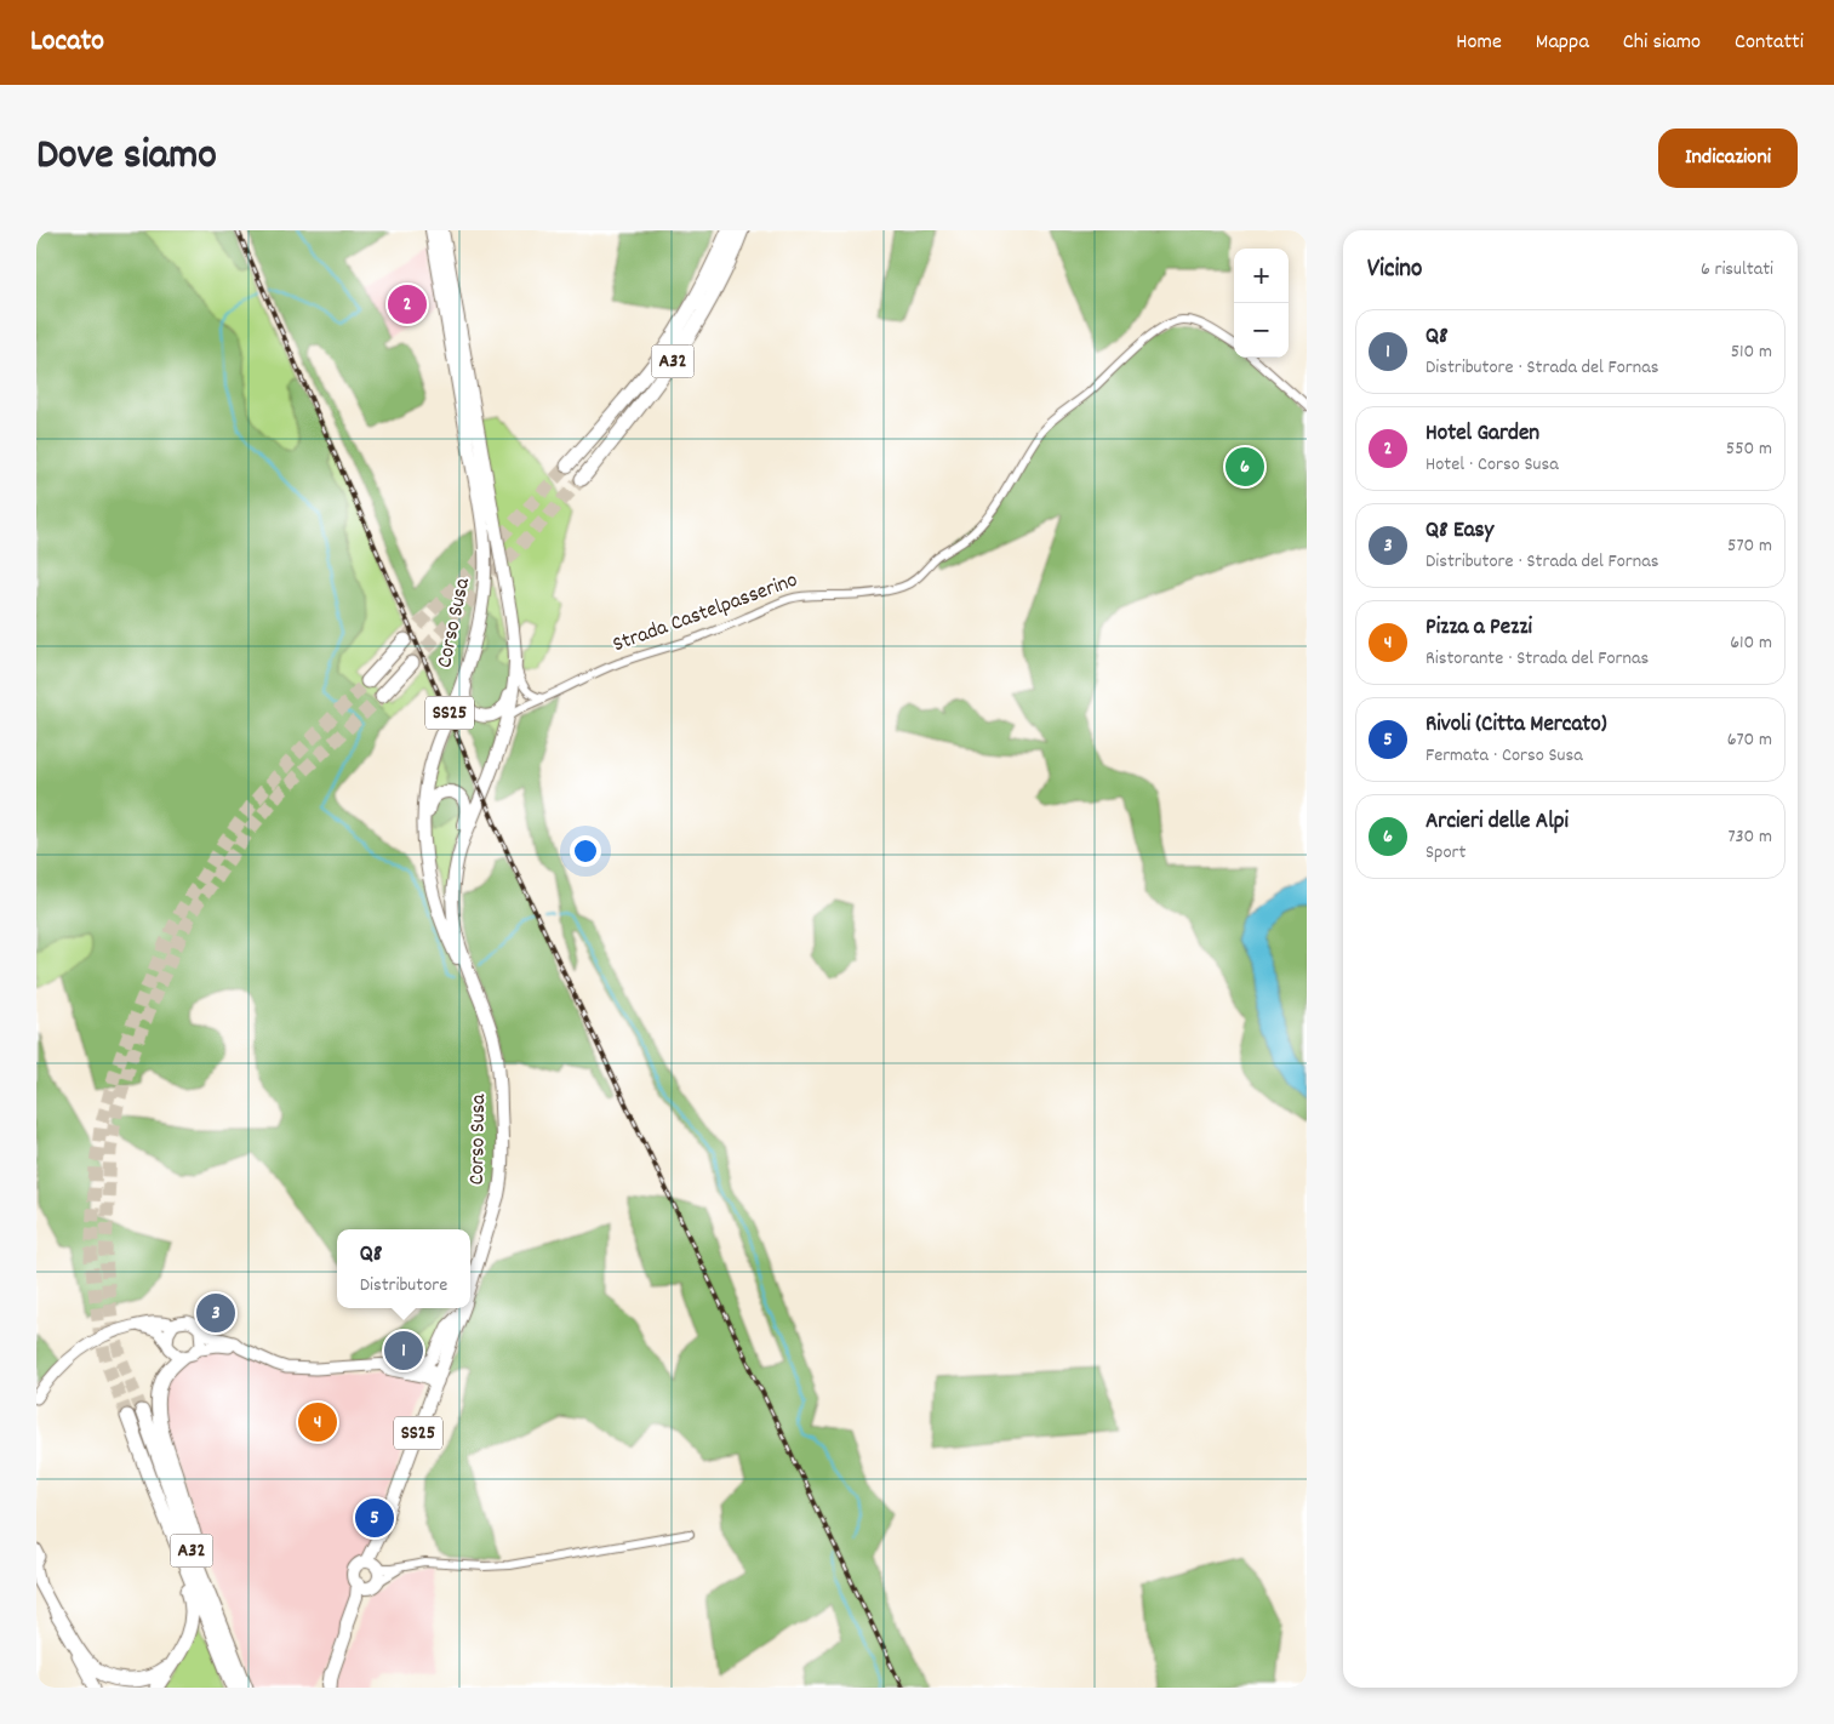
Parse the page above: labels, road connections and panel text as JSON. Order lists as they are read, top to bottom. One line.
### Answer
{"streets":{"highway":["A32"],"main road":["Corso Susa","SS25"],"street":["Strada Castelpasserino"]},"crossings":[["Strada Castelpasserino","Corso Susa"],["Corso Susa","SS25"]],"page":{"header":"Locato","nav":["Home","Mappa","Chi siamo","Contatti"],"title":"Dove siamo","buttons":"Indicazioni","heading":["Vicino","6 risultati"],"map_buttons":["+","−"],"pins":["2","6","3","1","4","5"],"list":[{"mark":"1","name":"Q8","note":"Distributore · Strada del Fornas","value":"510 m"},{"mark":"2","name":"Hotel Garden","note":"Hotel · Corso Susa","value":"550 m"},{"mark":"3","name":"Q8 Easy","note":"Distributore · Strada del Fornas","value":"570 m"},{"mark":"4","name":"Pizza a Pezzi","note":"Ristorante · Strada del Fornas","value":"610 m"},{"mark":"5","name":"Rivoli (Citta Mercato)","note":"Fermata · Corso Susa","value":"670 m"},{"mark":"6","name":"Arcieri delle Alpi","note":"Sport","value":"730 m"}],"popup":["Q8","Distributore"]}}
